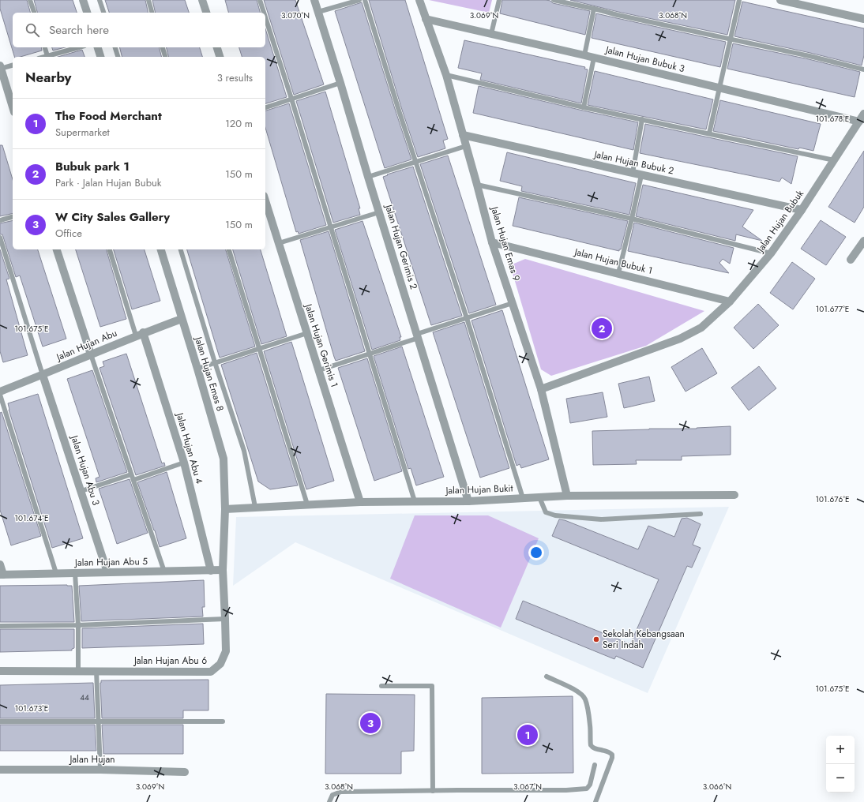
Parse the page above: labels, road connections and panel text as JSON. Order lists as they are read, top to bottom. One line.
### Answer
{"streets":{"street":["Jalan Hujan Bubuk 3","Jalan Hujan Bubuk 2","Jalan Hujan Bubuk","Jalan Hujan Emas 9","Jalan Hujan Gerimis 2","Jalan Hujan Bubuk 1","Jalan Hujan Abu","Jalan Hujan Gerimis 1","Jalan Hujan Emas 8","Jalan Hujan Abu 4","Jalan Hujan Abu 3","Jalan Hujan Bukit","Jalan Hujan Abu 5","Jalan Hujan Abu 6","Jalan Hujan"]},"crossings":[["Jalan Hujan Bubuk 3","Jalan Hujan Bubuk"],["Jalan Hujan Bubuk 3","Jalan Hujan Emas 9"],["Jalan Hujan Bubuk 2","Jalan Hujan Bubuk"],["Jalan Hujan Bubuk 2","Jalan Hujan Emas 9"],["Jalan Hujan Bubuk","Jalan Hujan Emas 9"],["Jalan Hujan Bubuk","Jalan Hujan Bubuk 1"],["Jalan Hujan Emas 9","Jalan Hujan Bubuk 1"],["Jalan Hujan Emas 9","Jalan Hujan Bukit"],["Jalan Hujan Gerimis 2","Jalan Hujan Bukit"],["Jalan Hujan Abu","Jalan Hujan Emas 8"],["Jalan Hujan Abu","Jalan Hujan Abu 4"],["Jalan Hujan Abu","Jalan Hujan Abu 3"],["Jalan Hujan Gerimis 1","Jalan Hujan Bukit"],["Jalan Hujan Emas 8","Jalan Hujan Bukit"],["Jalan Hujan Emas 8","Jalan Hujan Abu 6"],["Jalan Hujan Abu 4","Jalan Hujan Abu 5"],["Jalan Hujan Abu 3","Jalan Hujan Abu 5"],["Jalan Hujan Bukit","Jalan Hujan Abu 6"],["Jalan Hujan Abu 5","Jalan Hujan Abu 6"]],"places":["Sekolah Kebangsaan Seri Indah"],"house_numbers":["44"],"page":{"search":"Search here","heading":["Nearby","3 results"],"list":[{"mark":"1","name":"The Food Merchant","note":"Supermarket","value":"120 m"},{"mark":"2","name":"Bubuk park 1","note":"Park · Jalan Hujan Bubuk","value":"150 m"},{"mark":"3","name":"W City Sales Gallery","note":"Office","value":"150 m"}],"pins":["2","3","1"],"map_buttons":["+","−"]},"coordinates":["3.070°N","3.069°N","3.068°N","101.678°E","101.677°E","101.675°E","101.676°E","101.674°E","101.673°E","3.067°N","3.066°N"]}
